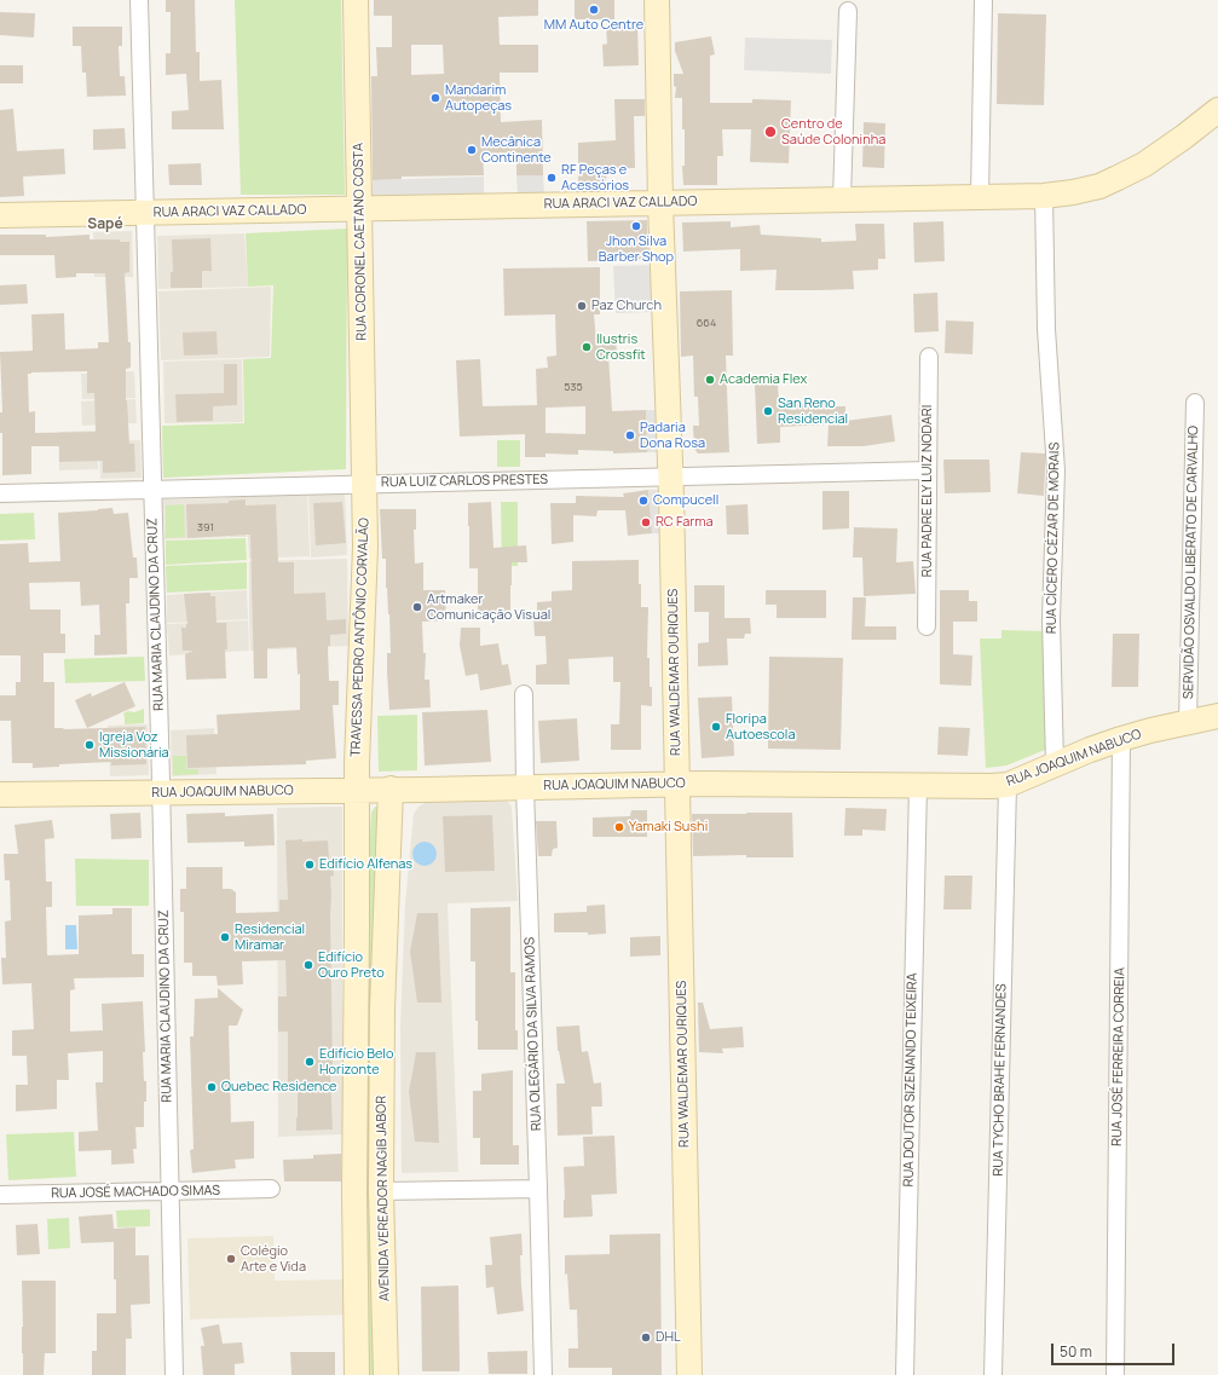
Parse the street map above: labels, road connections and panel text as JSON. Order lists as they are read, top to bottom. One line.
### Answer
{"streets":{"main road":["RUA ARACI VAZ CALLADO","RUA CORONEL CAETANO COSTA","TRAVESSA PEDRO ANTÔNIO CORVALÃO","RUA WALDEMAR OURIQUES","RUA JOAQUIM NABUCO","AVENIDA VEREADOR NAGIB JABOR"],"street":["RUA LUIZ CARLOS PRESTES","RUA PADRE ELY LUIZ NODARI","RUA CÍCERO CÉZAR DE MORAIS","SERVIDÃO OSVALDO LIBERATO DE CARVALHO","RUA MARIA CLAUDINO DA CRUZ","RUA OLEGÁRIO DA SILVA RAMOS","RUA JOSÉ FERREIRA CORREIA","RUA DOUTOR SIZENANDO TEIXEIRA","RUA TYCHO BRAHE FERNANDES","RUA JOSÉ MACHADO SIMAS"]},"crossings":[["RUA ARACI VAZ CALLADO","RUA CORONEL CAETANO COSTA"],["RUA ARACI VAZ CALLADO","RUA CÍCERO CÉZAR DE MORAIS"],["RUA ARACI VAZ CALLADO","RUA MARIA CLAUDINO DA CRUZ"],["RUA ARACI VAZ CALLADO","RUA WALDEMAR OURIQUES"],["RUA CORONEL CAETANO COSTA","RUA LUIZ CARLOS PRESTES"],["RUA CORONEL CAETANO COSTA","TRAVESSA PEDRO ANTÔNIO CORVALÃO"],["RUA LUIZ CARLOS PRESTES","RUA PADRE ELY LUIZ NODARI"],["RUA LUIZ CARLOS PRESTES","RUA MARIA CLAUDINO DA CRUZ"],["RUA LUIZ CARLOS PRESTES","TRAVESSA PEDRO ANTÔNIO CORVALÃO"],["RUA LUIZ CARLOS PRESTES","RUA WALDEMAR OURIQUES"],["RUA CÍCERO CÉZAR DE MORAIS","RUA JOAQUIM NABUCO"],["SERVIDÃO OSVALDO LIBERATO DE CARVALHO","RUA JOAQUIM NABUCO"],["RUA MARIA CLAUDINO DA CRUZ","RUA JOAQUIM NABUCO"],["RUA MARIA CLAUDINO DA CRUZ","RUA JOSÉ MACHADO SIMAS"],["TRAVESSA PEDRO ANTÔNIO CORVALÃO","RUA JOAQUIM NABUCO"],["TRAVESSA PEDRO ANTÔNIO CORVALÃO","AVENIDA VEREADOR NAGIB JABOR"],["RUA WALDEMAR OURIQUES","RUA JOAQUIM NABUCO"],["RUA JOAQUIM NABUCO","RUA OLEGÁRIO DA SILVA RAMOS"],["RUA JOAQUIM NABUCO","RUA JOSÉ FERREIRA CORREIA"],["RUA JOAQUIM NABUCO","RUA DOUTOR SIZENANDO TEIXEIRA"],["RUA JOAQUIM NABUCO","RUA TYCHO BRAHE FERNANDES"],["RUA JOAQUIM NABUCO","AVENIDA VEREADOR NAGIB JABOR"]],"districts":["Sapé"],"places":["MM Auto Centre","Mandarim Autopeças","Centro de Saúde Coloninha","Mecânica Continente","RF Peças e Acessórios","Jhon Silva Barber Shop","Paz Church","Ilustris Crossfit","Academia Flex","San Reno Residencial","Padaria Dona Rosa","Compucell","RC Farma","Artmaker Comunicação Visual","Floripa Autoescola","Igreja Voz Missionária","Yamaki Sushi","Edifício Alfenas","Residencial Miramar","Edifício Ouro Preto","Edifício Belo Horizonte","Quebec Residence","Colégio Arte e Vida","DHL"],"house_numbers":["664","535","391"],"scale_bar":"50 m"}
